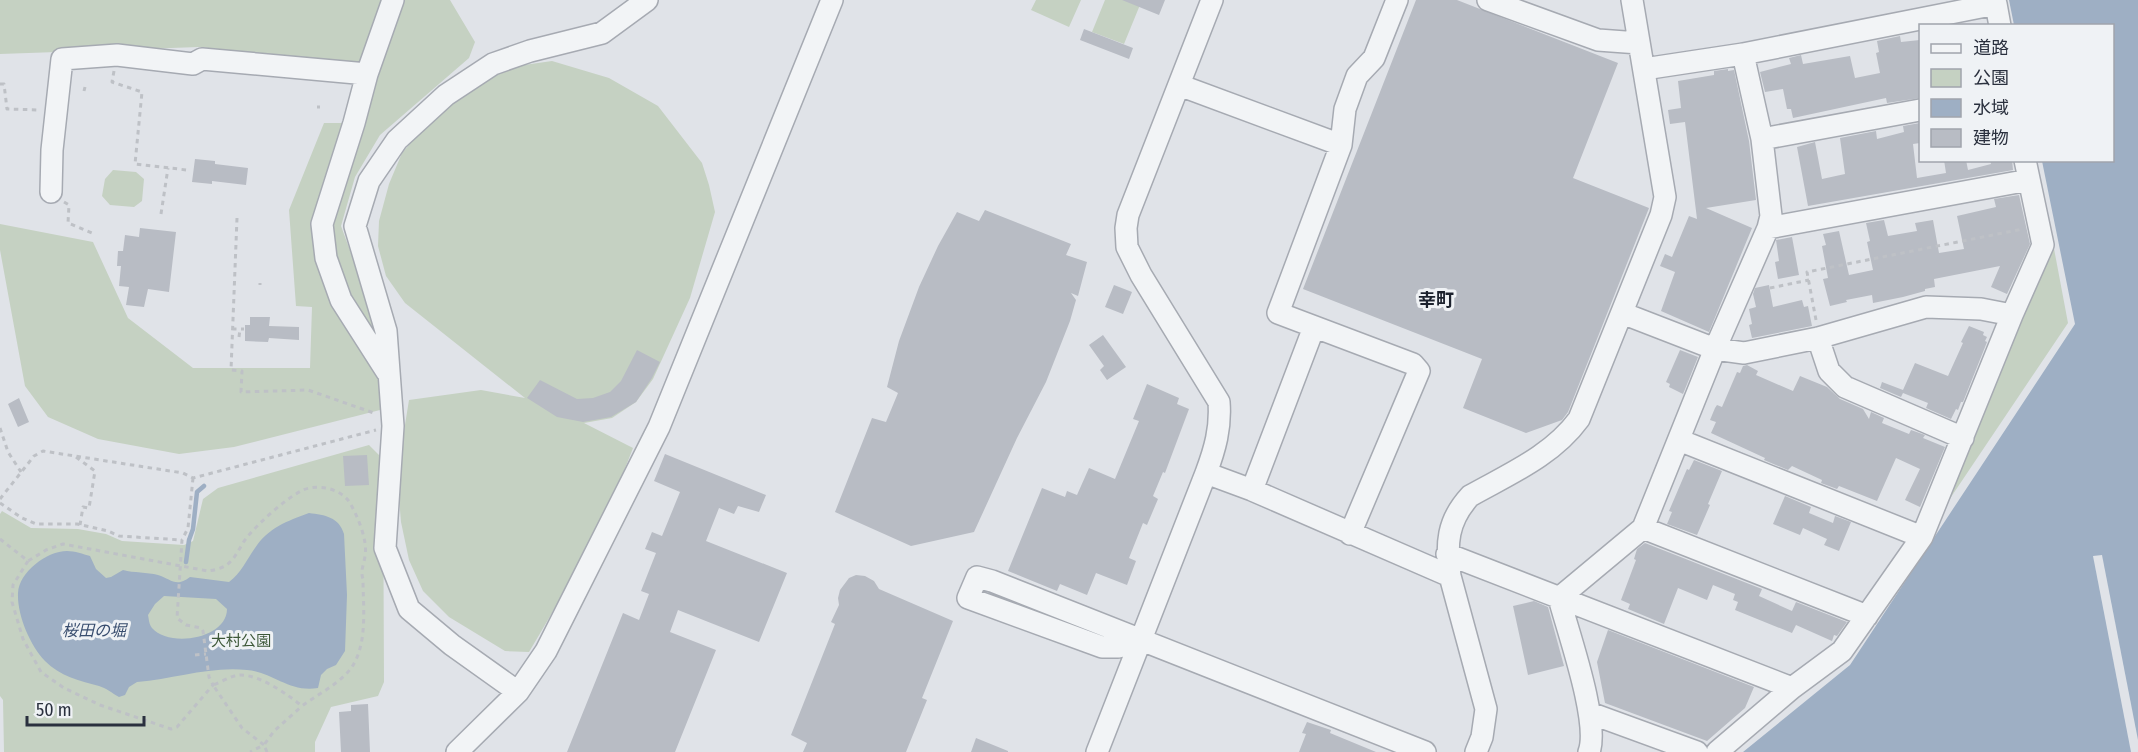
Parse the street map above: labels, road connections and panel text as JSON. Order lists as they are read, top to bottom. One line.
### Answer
{"districts":["幸町"],"water":["桜田の堀"],"parks":["大村公園"],"legend":["道路","公園","水域","建物"],"scale_bar":"50 m"}
